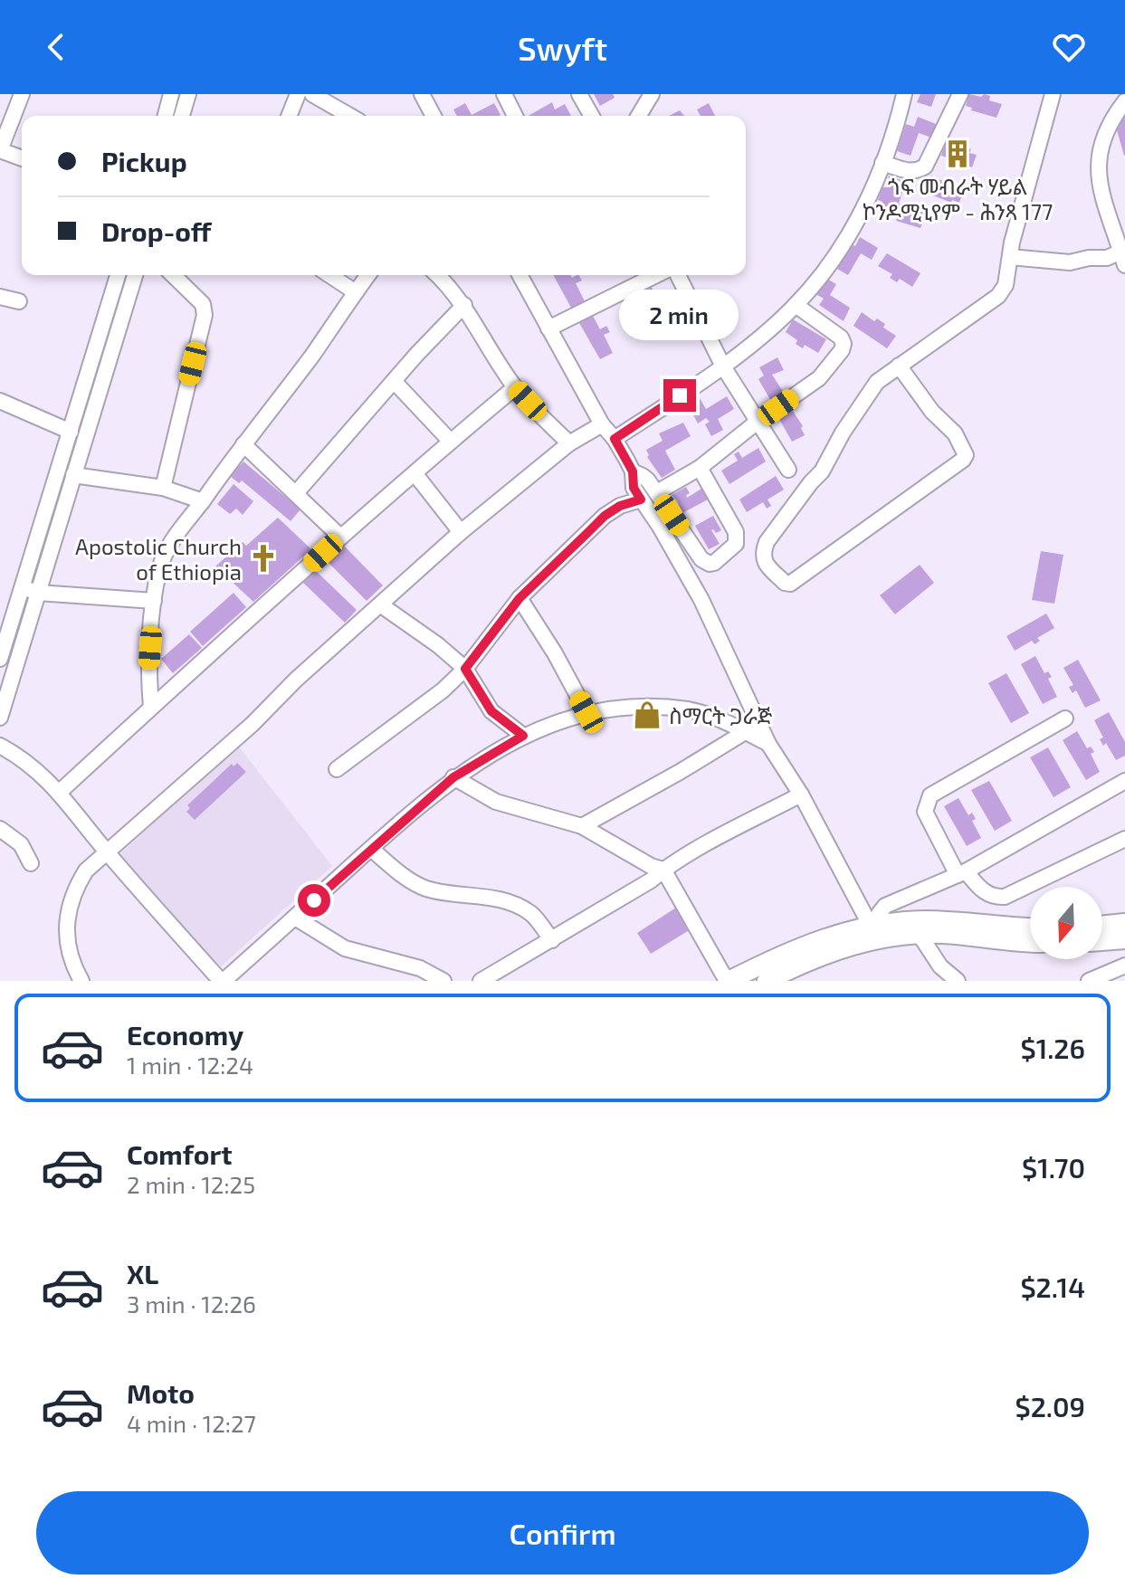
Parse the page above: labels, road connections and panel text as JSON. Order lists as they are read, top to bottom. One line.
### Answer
{"places":{"building":["ጎፍ መብራት ሃይል ኮንዶሚኒየም - ሕንጻ 177"],"church":["Apostolic Church of Ethiopia"],"shop":["ስማርት ጋራጅ"]},"north":"bottom","page":{"header":"Swyft","banner":["Pickup","Drop-off"],"bubble":"2 min","list":[{"name":"Economy","note":"1 min · 12:24","value":"$1.26"},{"name":"Comfort","note":"2 min · 12:25","value":"$1.70"},{"name":"XL","note":"3 min · 12:26","value":"$2.14"},{"name":"Moto","note":"4 min · 12:27","value":"$2.09"}],"buttons":"Confirm"}}
